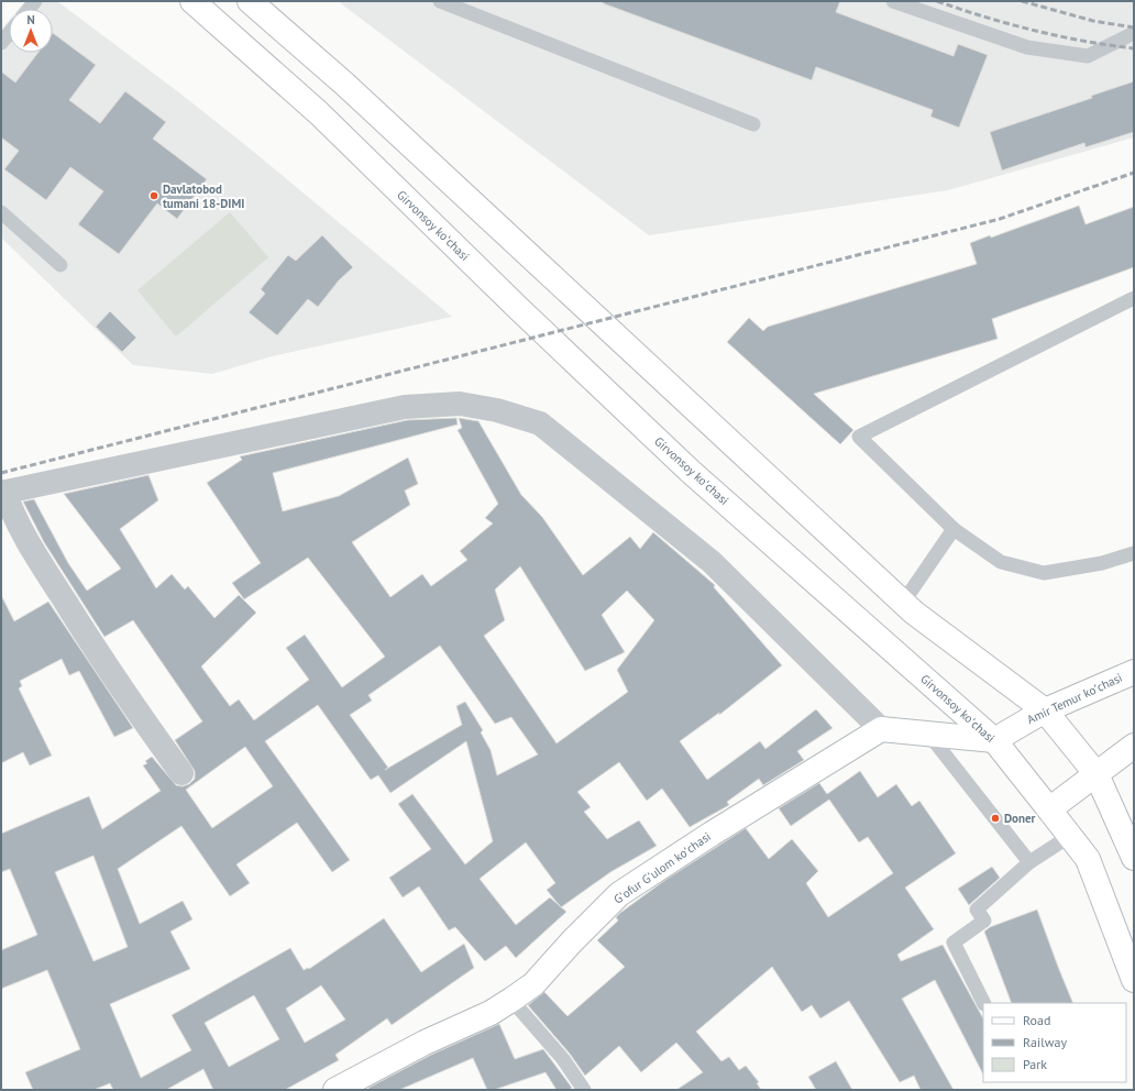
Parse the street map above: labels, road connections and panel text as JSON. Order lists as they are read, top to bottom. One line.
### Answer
{"streets":{"main road":["Girvonsoy koʻchasi","Amir Temur koʻchasi","Gʻofur Gʻulom koʻchasi"]},"crossings":[["Girvonsoy koʻchasi","Amir Temur koʻchasi"]],"places":["Davlatobod tumani 18-DIMI","Doner"],"legend":["Road","Railway","Park"],"north":"top"}
